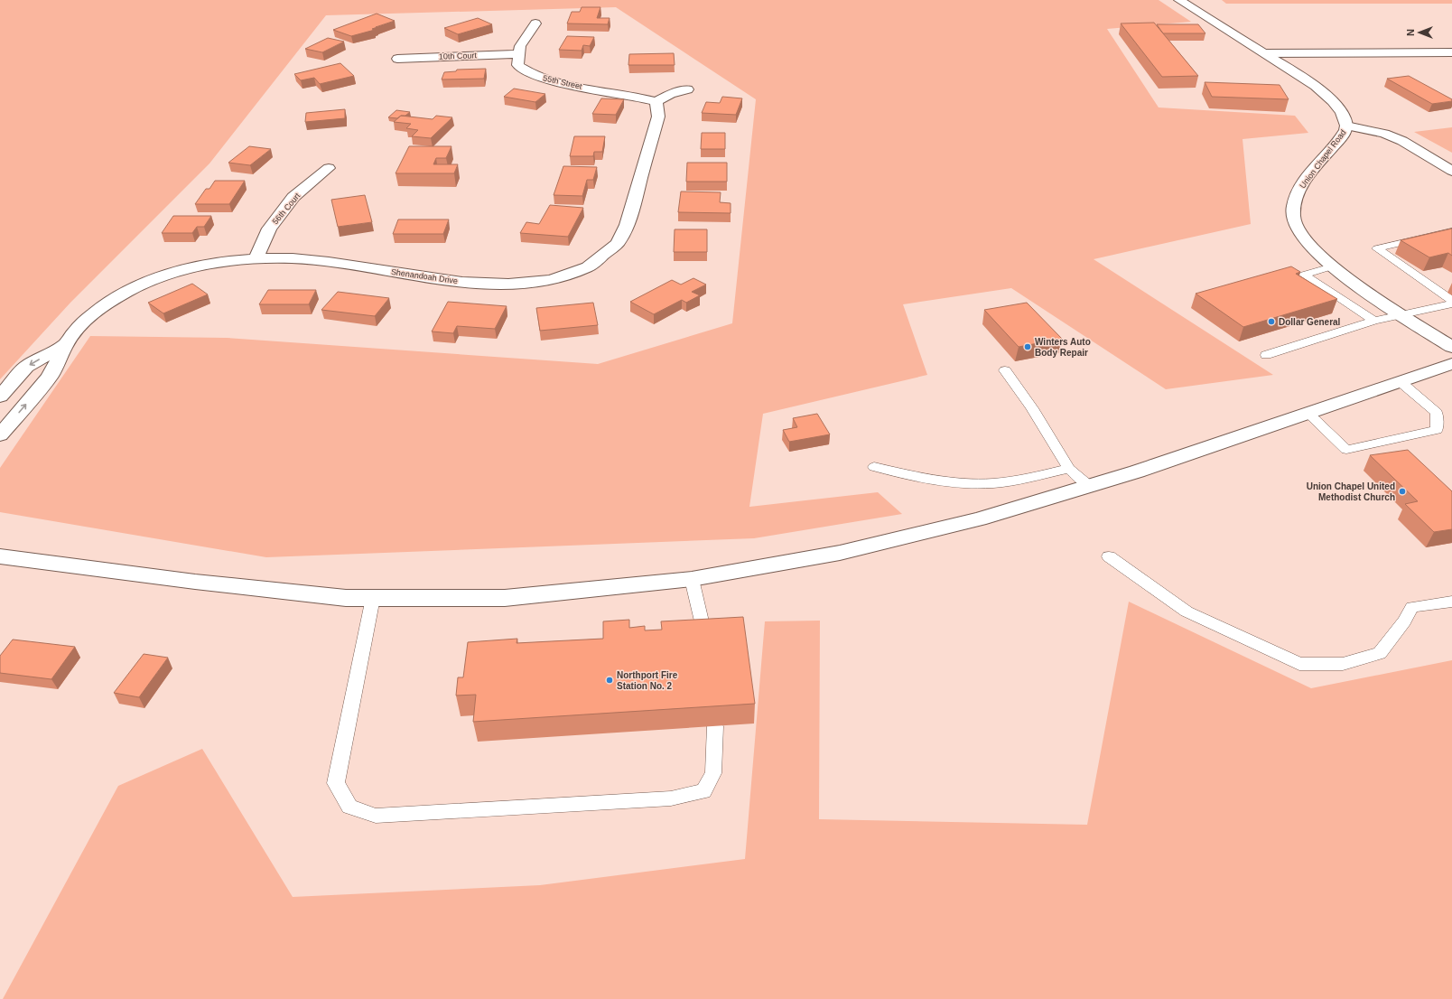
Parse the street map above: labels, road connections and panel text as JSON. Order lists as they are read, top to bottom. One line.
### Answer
{"streets":{"street":["10th Court","55th Street","Union Chapel Road","56th Court","Shenandoah Drive"]},"crossings":[["10th Court","55th Street"],["55th Street","Shenandoah Drive"],["56th Court","Shenandoah Drive"]],"places":["Dollar General","Winters Auto Body Repair","Union Chapel United Methodist Church","Northport Fire Station No. 2"],"north":"left"}
